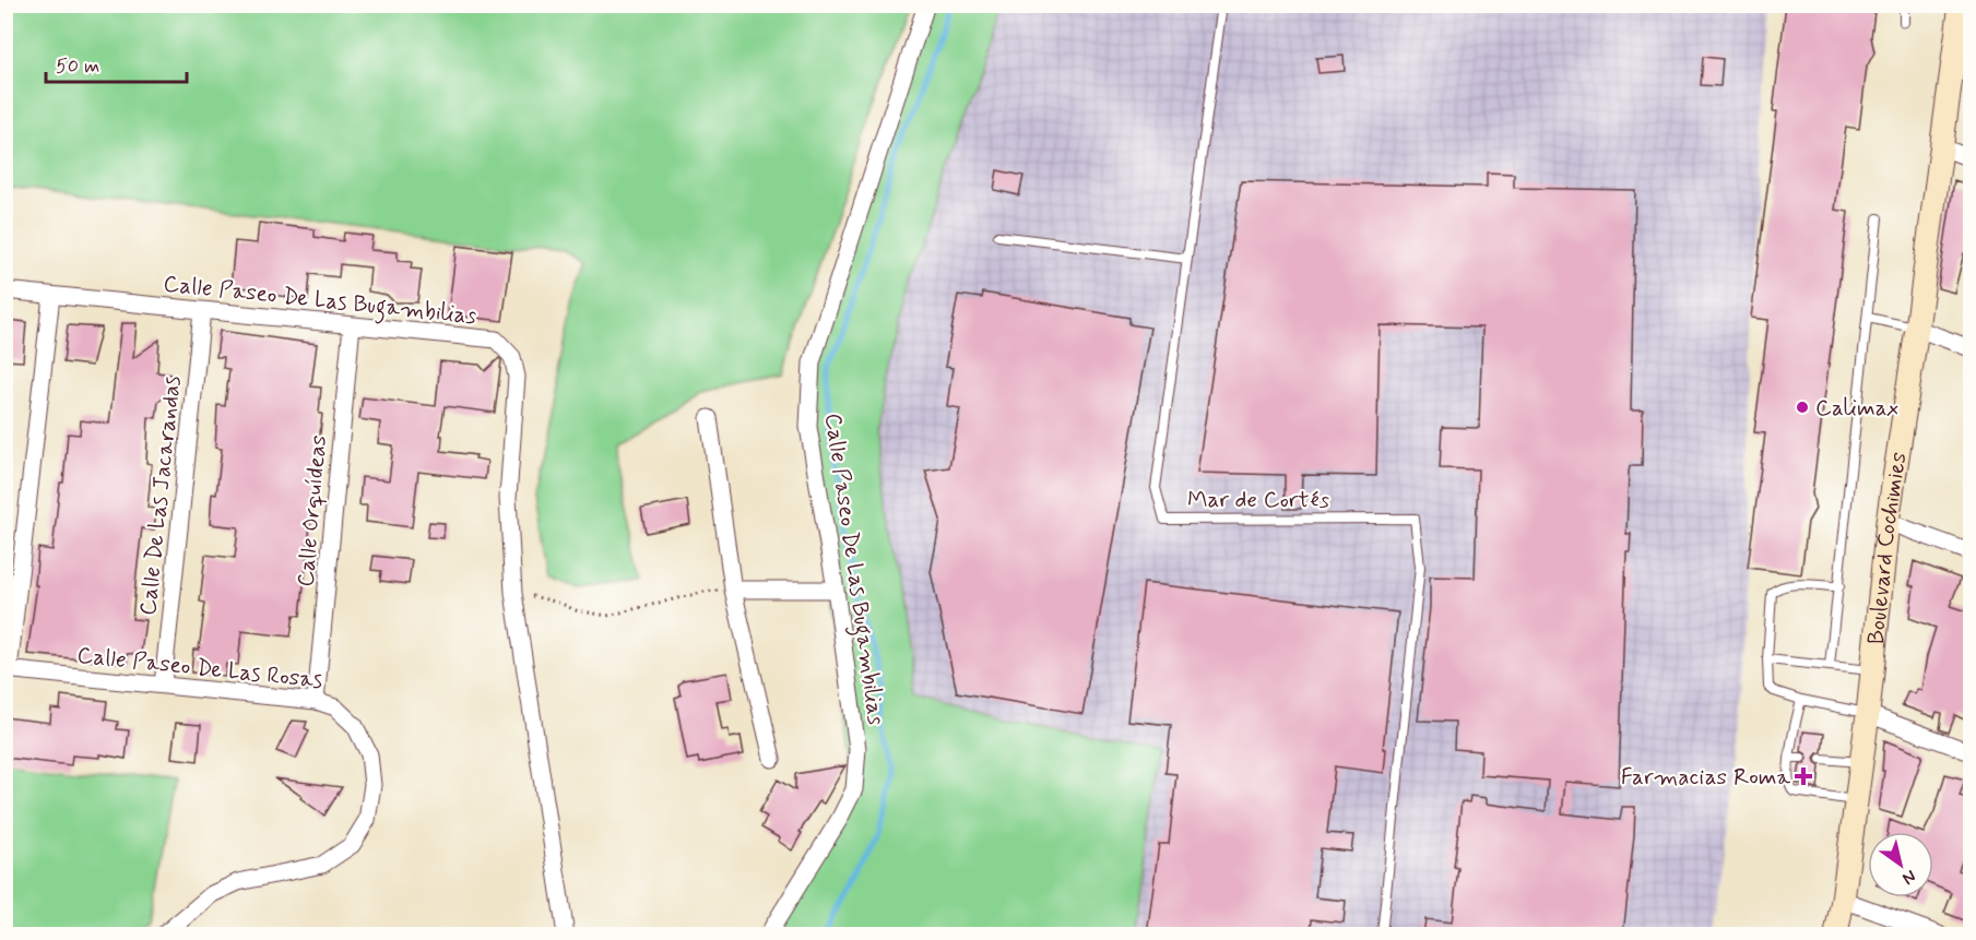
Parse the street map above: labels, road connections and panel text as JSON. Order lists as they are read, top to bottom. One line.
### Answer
{"streets":{"main road":["Boulevard Cochimies"],"street":["Calle Paseo De Las Bugambilias","Calle De Las Jacarandas","Calle Orquídeas","Calle Paseo De Las Rosas"],"lane":["Mar de Cortés"]},"crossings":[["Calle Paseo De Las Bugambilias","Calle De Las Jacarandas"],["Calle Paseo De Las Bugambilias","Calle Orquídeas"],["Calle De Las Jacarandas","Calle Paseo De Las Rosas"],["Calle Orquídeas","Calle Paseo De Las Rosas"]],"places":{"other":["Calimax"],"health":["Farmacias Roma"]},"scale_bar":"50 m","north":"bottom right"}
